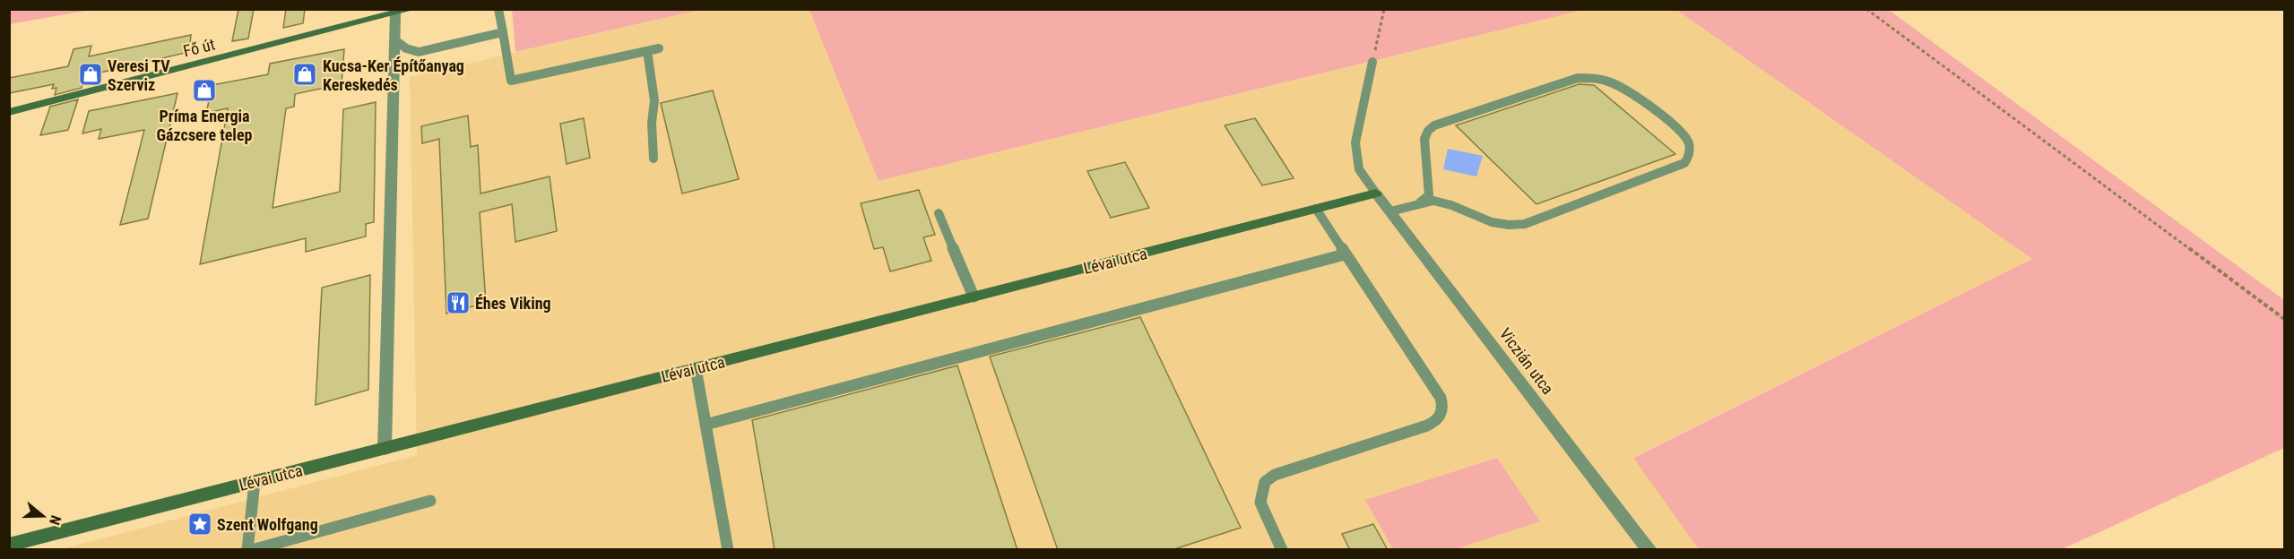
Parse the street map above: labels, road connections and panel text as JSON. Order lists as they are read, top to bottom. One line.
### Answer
{"streets":{"street":["Fő út","Lévai utca","Viczián utca"]},"crossings":[["Lévai utca","Viczián utca"]],"places":{"shop":["Veresi TV Szerviz","Kucsa-Ker Építőanyag Kereskedés","Príma Energia Gázcsere telep"],"restaurant":["Éhes Viking"],"place":["Szent Wolfgang"]},"north":"right"}
